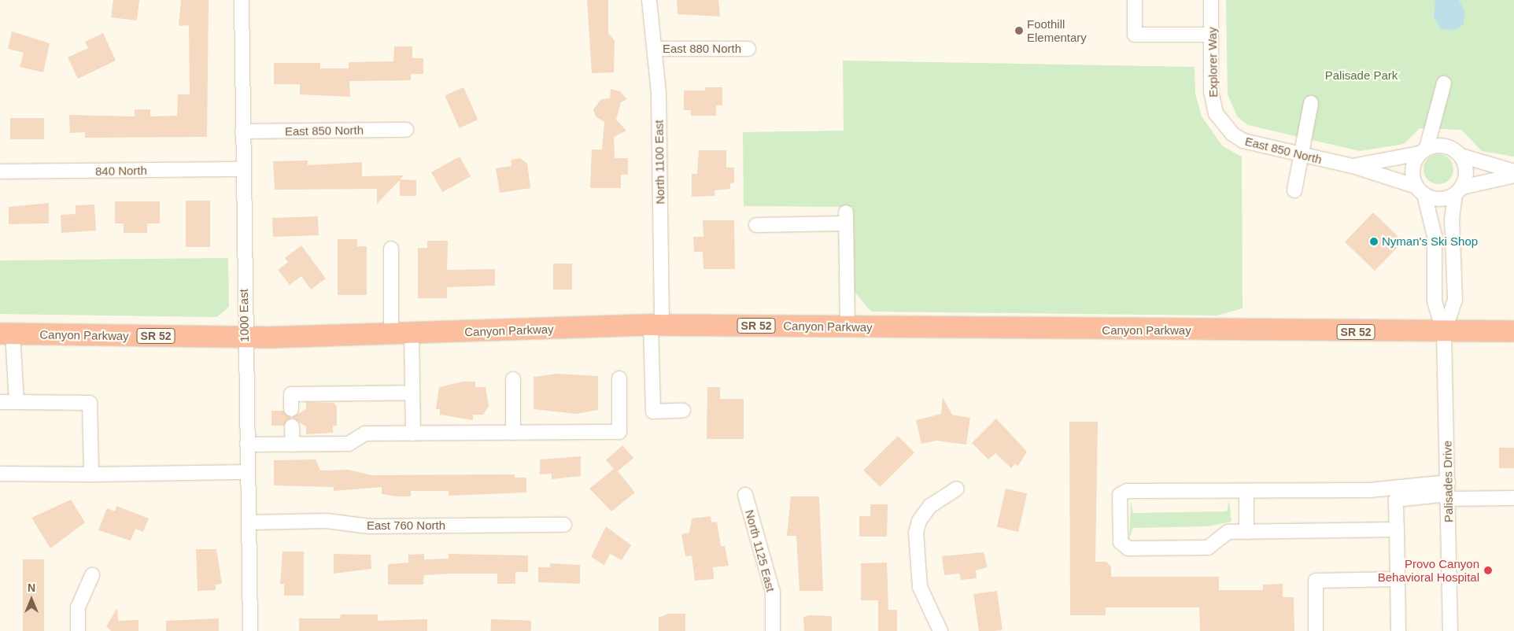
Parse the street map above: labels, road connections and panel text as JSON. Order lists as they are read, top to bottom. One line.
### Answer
{"streets":{"highway":["SR 52","Canyon Parkway"],"street":["East 880 North","Explorer Way","East 850 North","North 1100 East","840 North","1000 East","Palisades Drive","East 760 North","North 1125 East"]},"crossings":[["East 880 North","North 1100 East"],["Explorer Way","East 850 North"],["East 850 North","1000 East"],["East 850 North","Palisades Drive"],["North 1100 East","Canyon Parkway"],["840 North","1000 East"],["1000 East","Canyon Parkway"],["1000 East","East 760 North"],["Canyon Parkway","Palisades Drive"]],"parks":["Palisade Park"],"places":["Foothill Elementary","Nyman's Ski Shop","Provo Canyon Behavioral Hospital"],"north":"top"}
